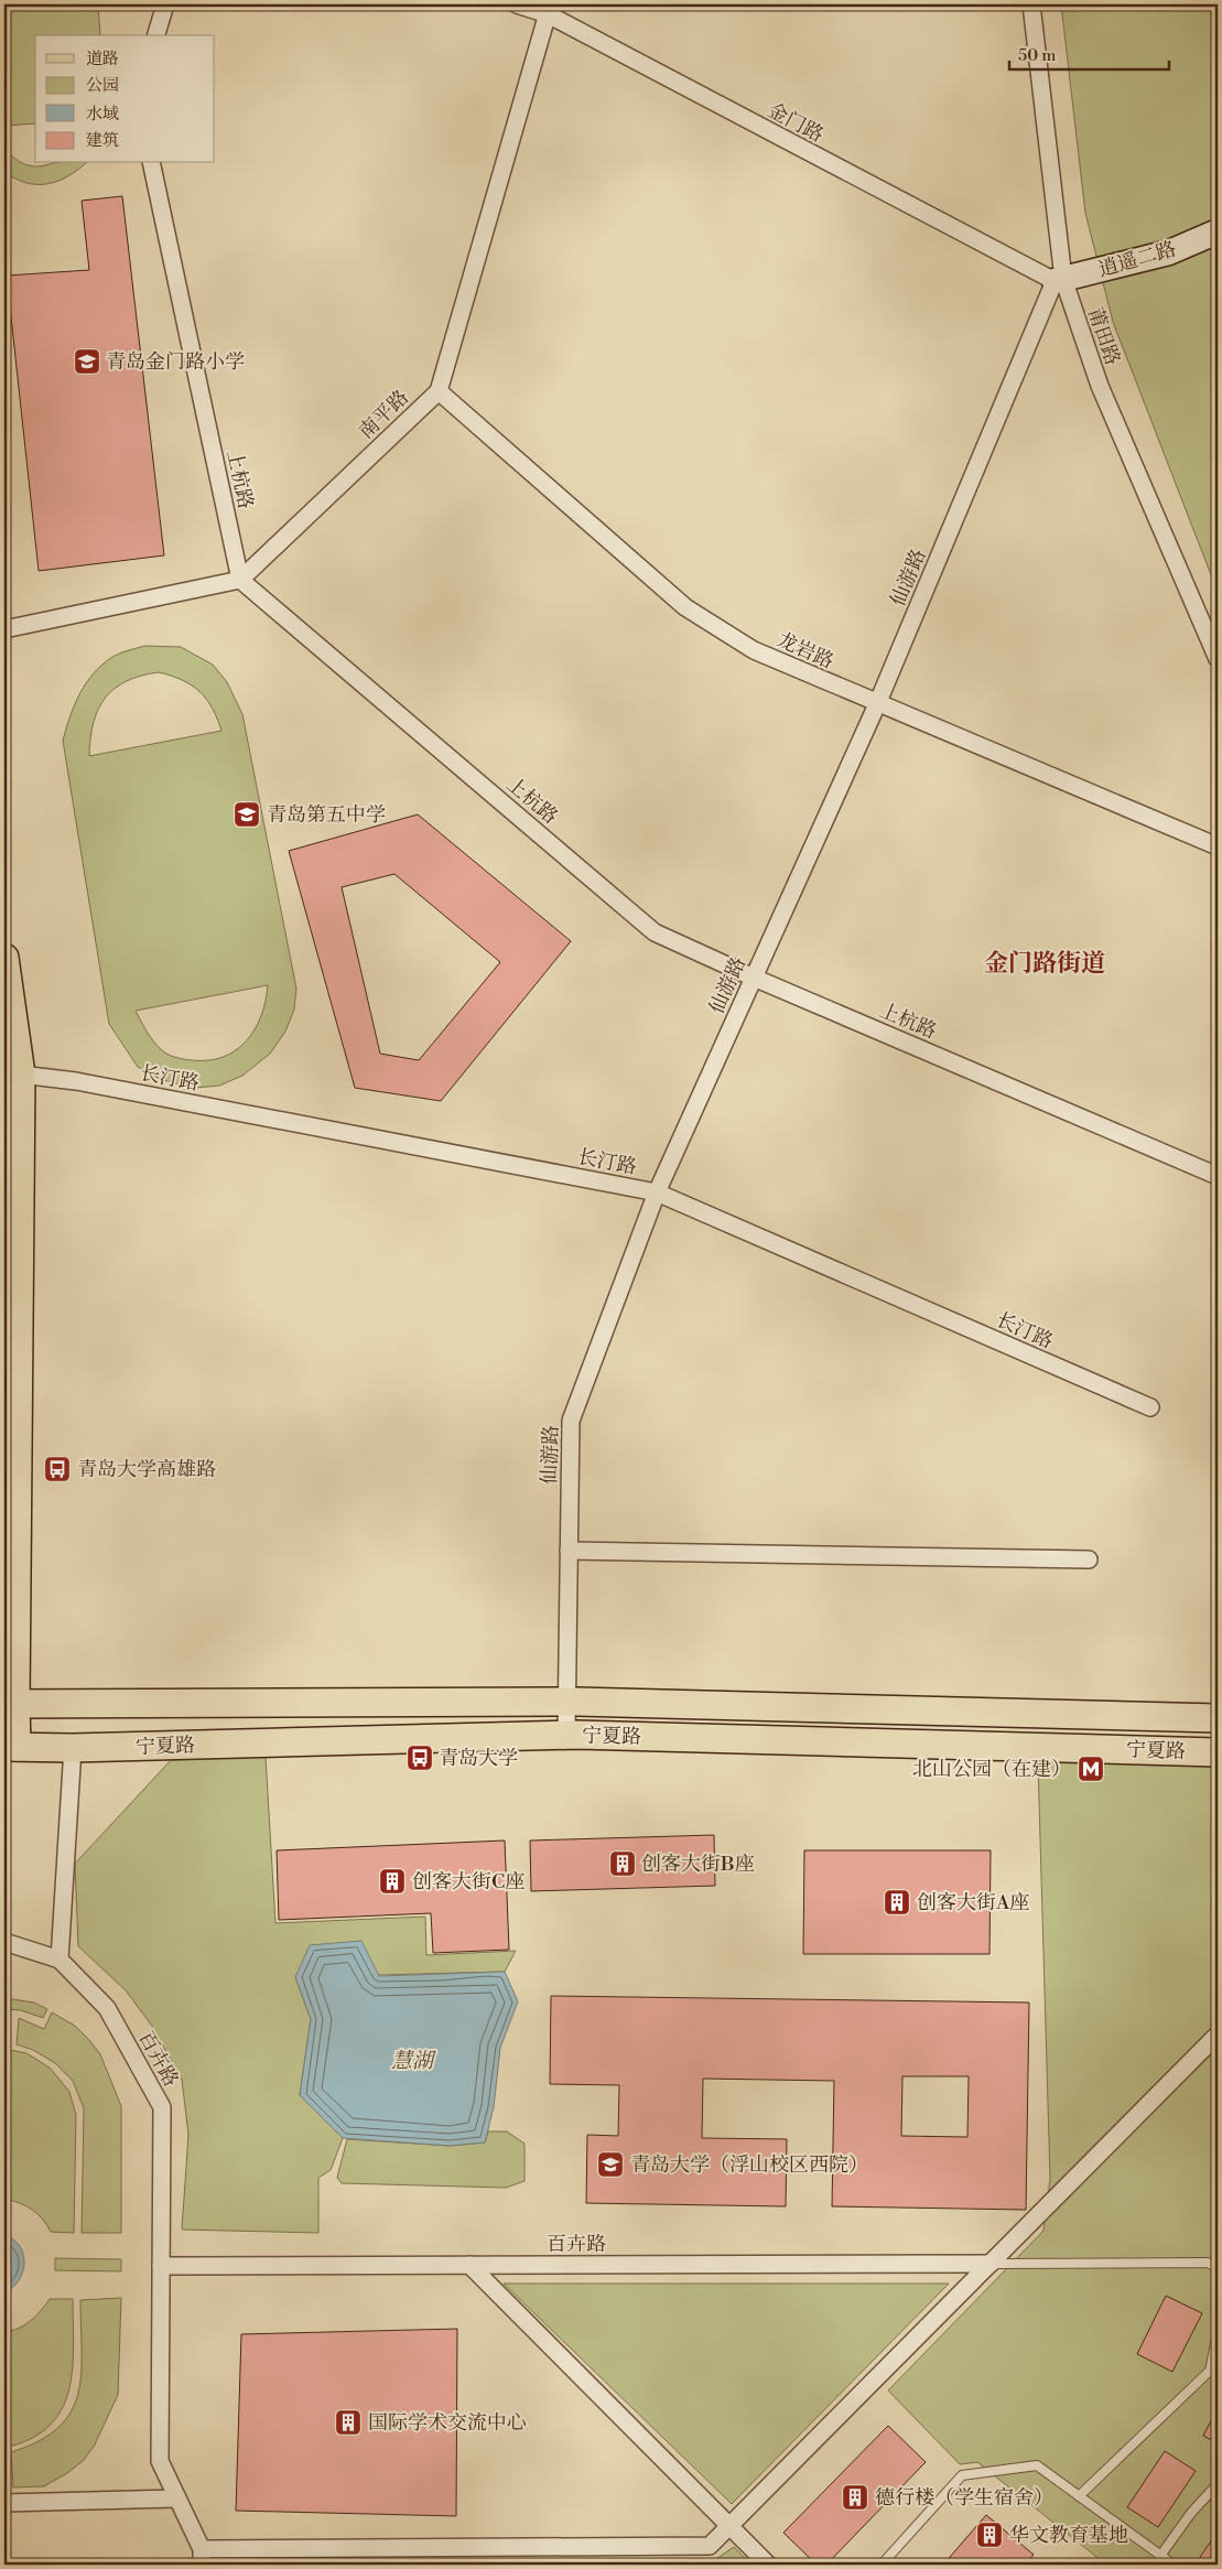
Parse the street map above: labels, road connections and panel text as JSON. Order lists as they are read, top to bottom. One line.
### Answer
{"streets":{"main road":["宁夏路"],"street":["金门路","逍遥二路","莆田路","南平路","上杭路","仙游路","龙岩路","长汀路","百卉路"]},"crossings":[["金门路","逍遥二路"],["金门路","莆田路"],["金门路","南平路"],["金门路","仙游路"],["逍遥二路","莆田路"],["逍遥二路","仙游路"],["莆田路","仙游路"],["南平路","上杭路"],["南平路","龙岩路"],["上杭路","仙游路"],["仙游路","龙岩路"],["仙游路","长汀路"],["仙游路","宁夏路"]],"districts":["金门路街道"],"water":["慧湖"],"places":{"school or university":["青岛金门路小学","青岛第五中学","青岛大学（浮山校区西院）"],"bus stop":["青岛大学高雄路","青岛大学"],"metro station":["北山公园（在建）"],"building":["创客大街B座","创客大街C座","创客大街A座","国际学术交流中心","德行楼（学生宿舍）","华文教育基地"]},"legend":["道路","公园","水域","建筑"],"scale_bar":"50 m"}
